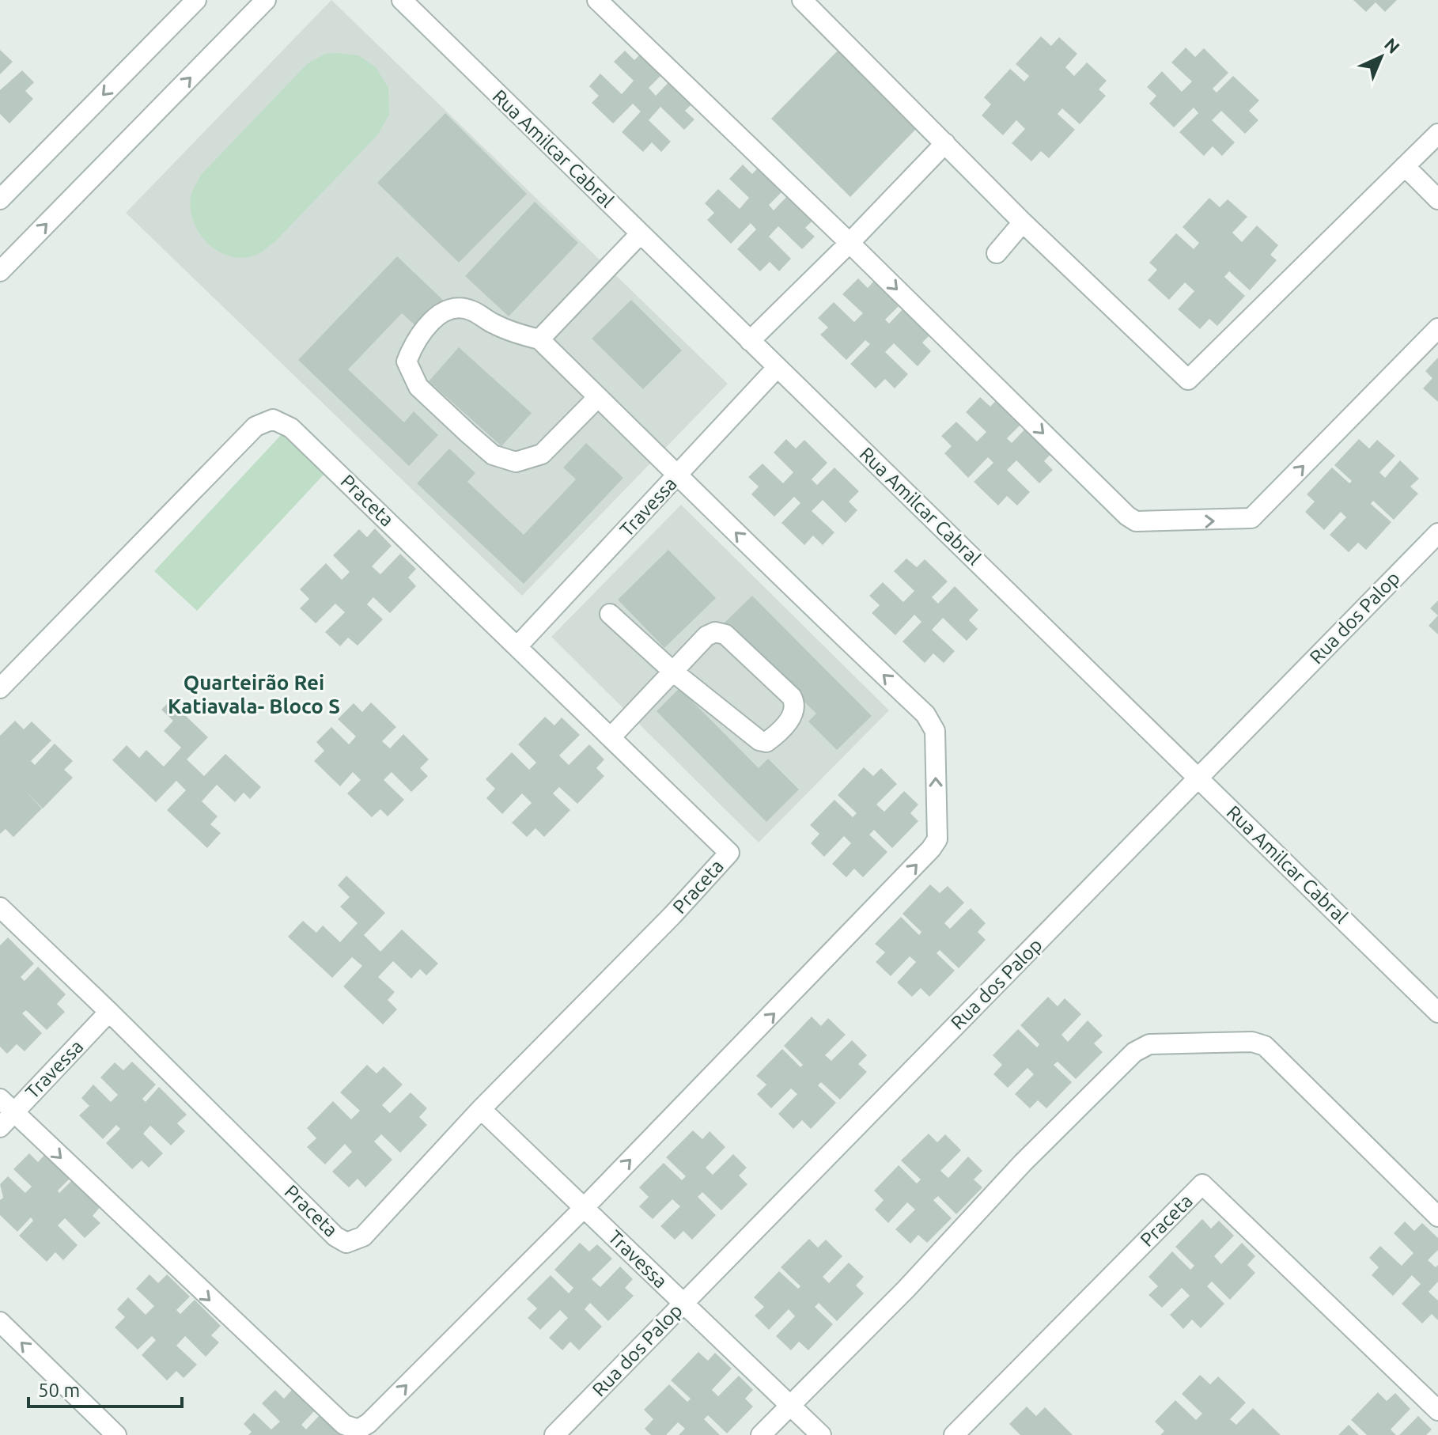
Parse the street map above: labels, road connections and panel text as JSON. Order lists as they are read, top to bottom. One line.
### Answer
{"streets":{"street":["Rua Amilcar Cabral","Praceta","Travessa","Rua dos Palop"]},"crossings":[["Rua Amilcar Cabral","Travessa"],["Rua Amilcar Cabral","Rua dos Palop"],["Praceta","Travessa"],["Travessa","Rua dos Palop"]],"districts":["Quarteirão Rei Katiavala- Bloco S"],"scale_bar":"50 m","north":"top right"}
